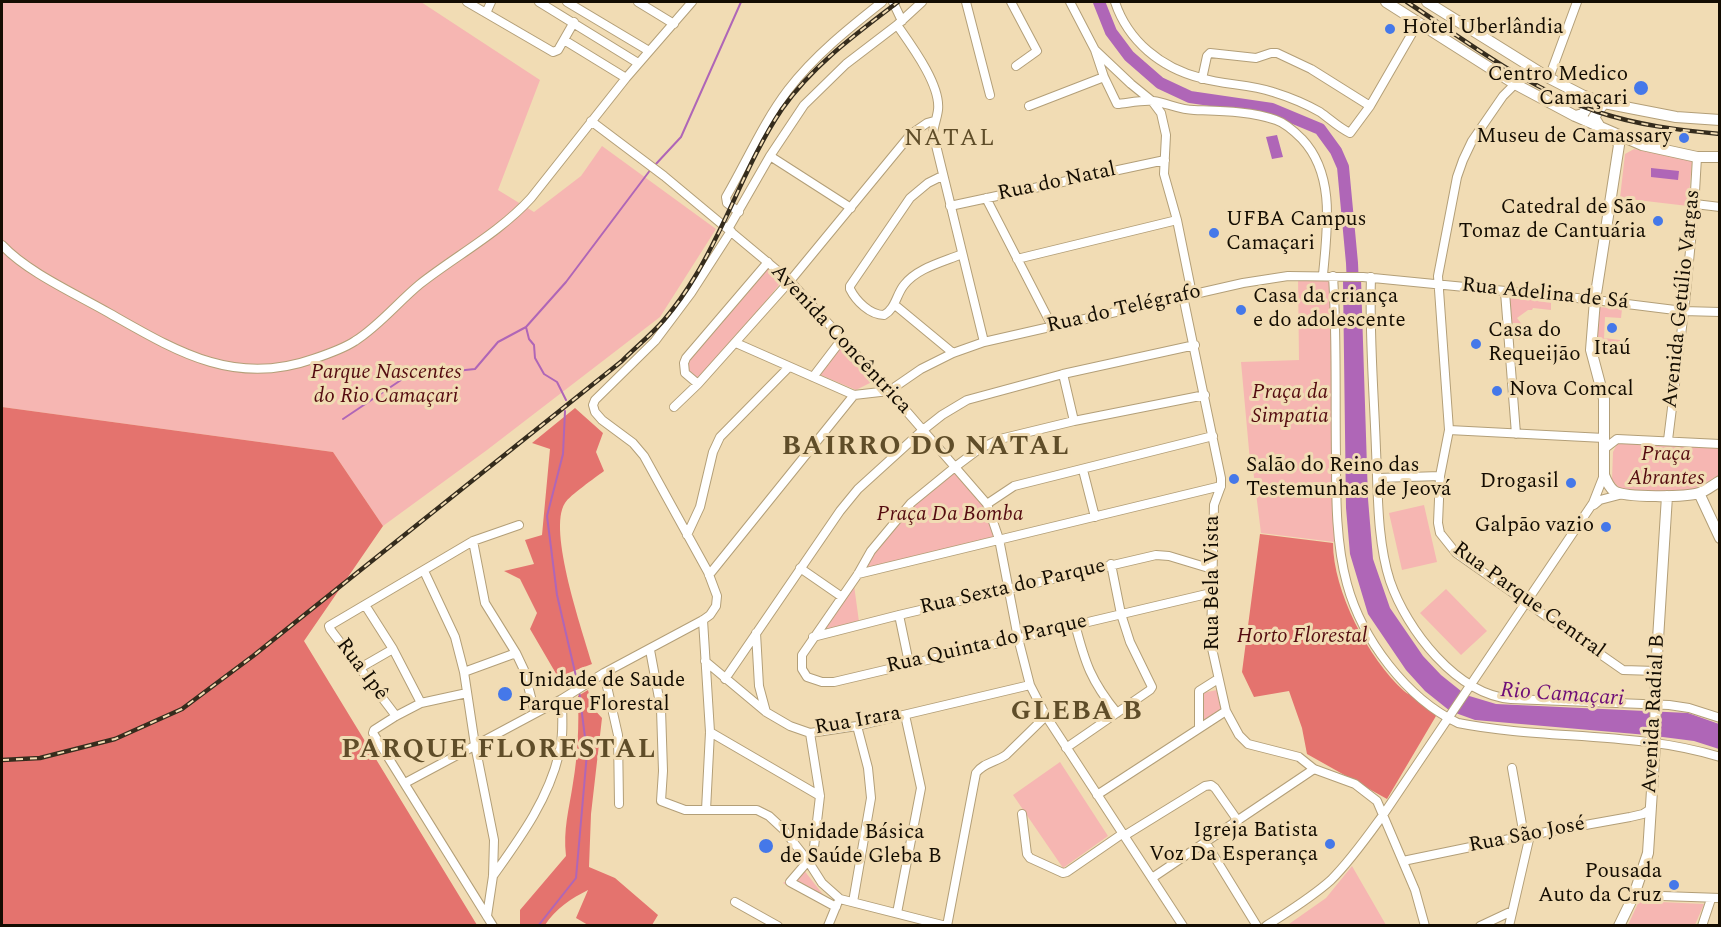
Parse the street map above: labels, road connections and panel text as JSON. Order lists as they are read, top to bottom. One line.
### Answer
{"streets":{"main road":["Avenida Radial B"],"street":["Rua do Natal","Rua Adelina de Sá","Avenida Getúlio Vargas","Rua do Telégrafo","Avenida Concêntrica","Rua Bela Vista","Rua Sexta do Parque","Rua Parque Central","Rua Quinta do Parque","Rua Ipê","Rua Irara","Rua São José"]},"crossings":[["Rua do Natal","Rua Bela Vista"],["Rua Adelina de Sá","Avenida Getúlio Vargas"],["Rua Adelina de Sá","Rua do Telégrafo"],["Rua Adelina de Sá","Rua Parque Central"],["Rua do Telégrafo","Avenida Concêntrica"],["Rua do Telégrafo","Rua Bela Vista"],["Avenida Concêntrica","Rua Sexta do Parque"],["Avenida Concêntrica","Rua Quinta do Parque"],["Avenida Concêntrica","Rua Irara"],["Rua Bela Vista","Rua Sexta do Parque"],["Rua Bela Vista","Rua Quinta do Parque"],["Rua Bela Vista","Rua São José"],["Rua Sexta do Parque","Rua Quinta do Parque"],["Rua Parque Central","Avenida Radial B"],["Avenida Radial B","Rua São José"]],"districts":["NATAL","BAIRRO DO NATAL","GLEBA B","PARQUE FLORESTAL"],"water":["Rio Camaçari"],"parks":["Parque Nascentes do Rio Camaçari","Praça da Simpatia","Praça Abrantes","Praça Da Bomba","Horto Florestal"],"places":["Hotel Uberlândia","Centro Medico Camaçari","Museu de Camassary","Catedral de São Tomaz de Cantuária","UFBA Campus Camaçari","Casa da criança e do adolescente","Itaú","Casa do Requeijão","Nova Comcal","Salão do Reino das Testemunhas de Jeová","Drogasil","Galpão vazio","Unidade de Saude Parque Florestal","Igreja Batista Voz Da Esperança","Unidade Básica de Saúde Gleba B","Pousada Auto da Cruz"]}
